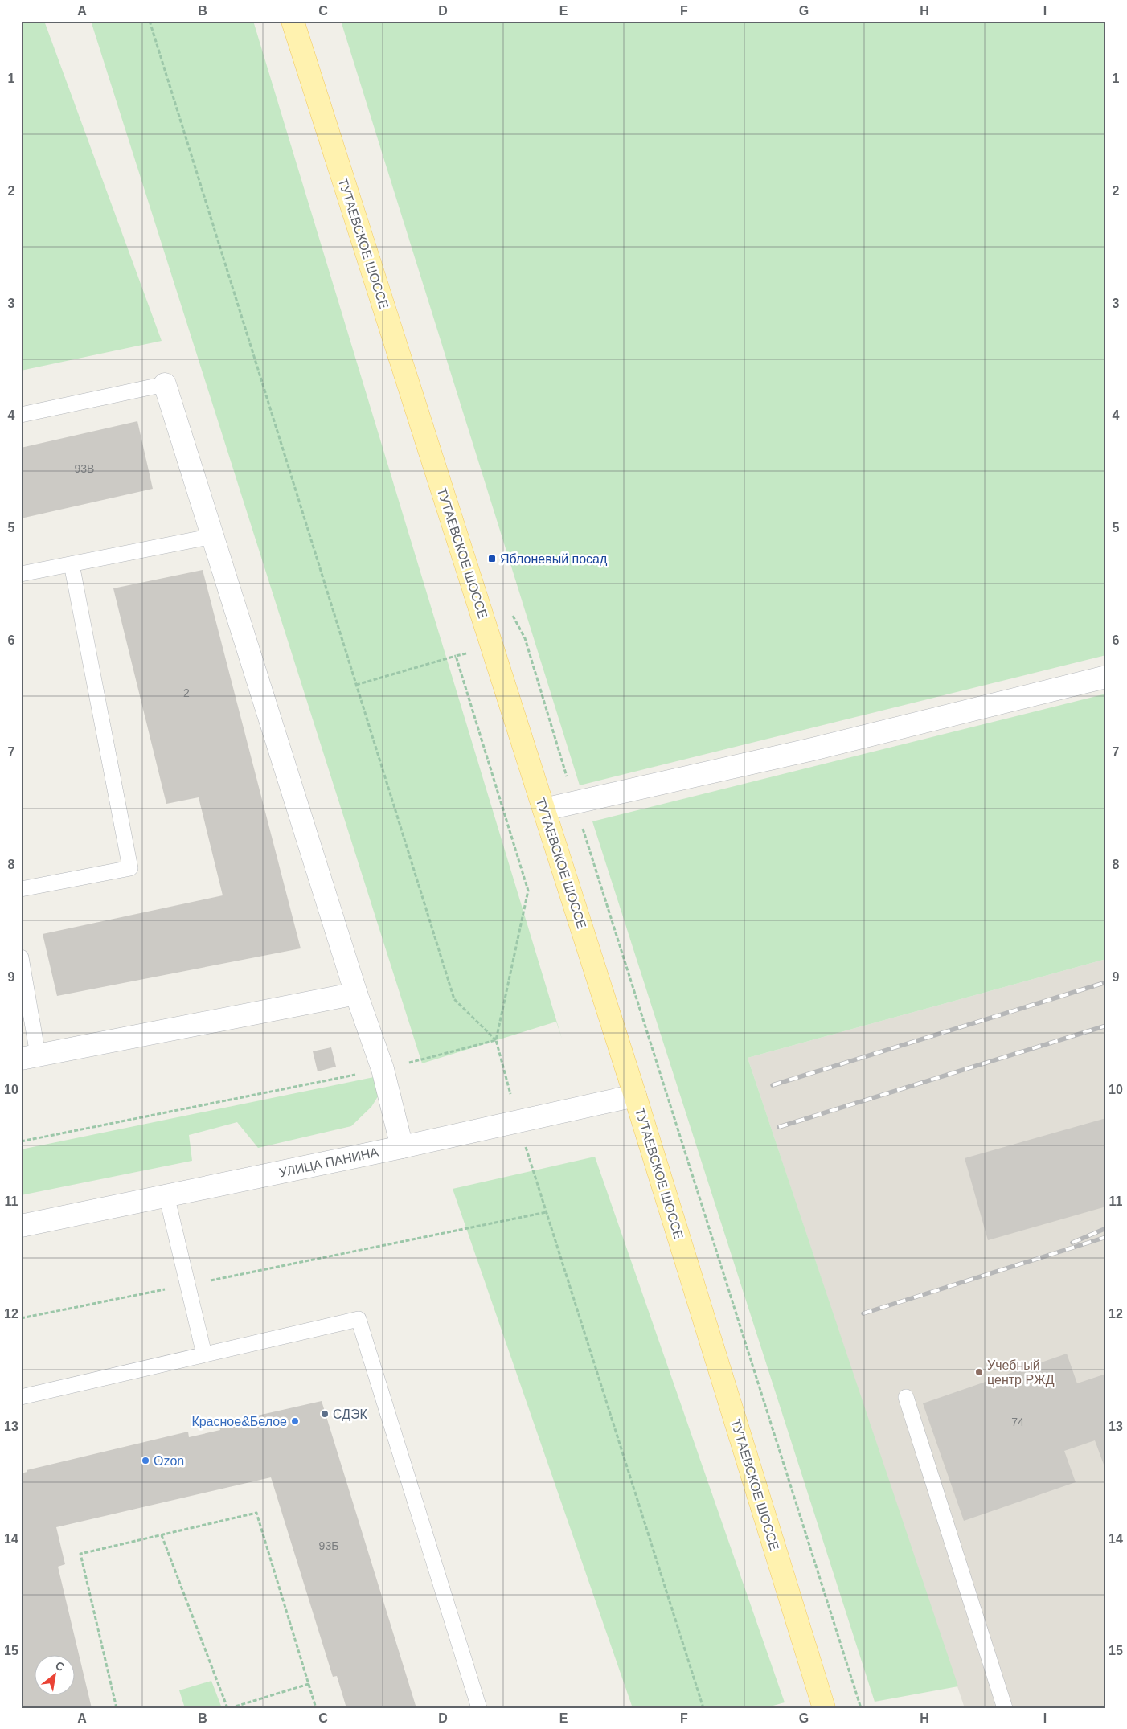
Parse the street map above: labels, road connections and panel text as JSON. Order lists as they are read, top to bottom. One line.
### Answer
{"streets":{"main road":["ТУТАЕВСКОЕ ШОССЕ"],"street":["УЛИЦА ПАНИНА"]},"crossings":[["ТУТАЕВСКОЕ ШОССЕ","УЛИЦА ПАНИНА"]],"places":{"transit":["Яблоневый посад"],"other":["Учебный центр РЖД","СДЭК","Красное&Белое","Ozon"]},"house_numbers":["93В","2","74","93Б"],"north":"top right","grid":{"columns":["A","B","C","D","E","F","G","H","I"],"rows":["1","2","3","4","5","6","7","8","9","10","11","12","13","14","15"]}}
